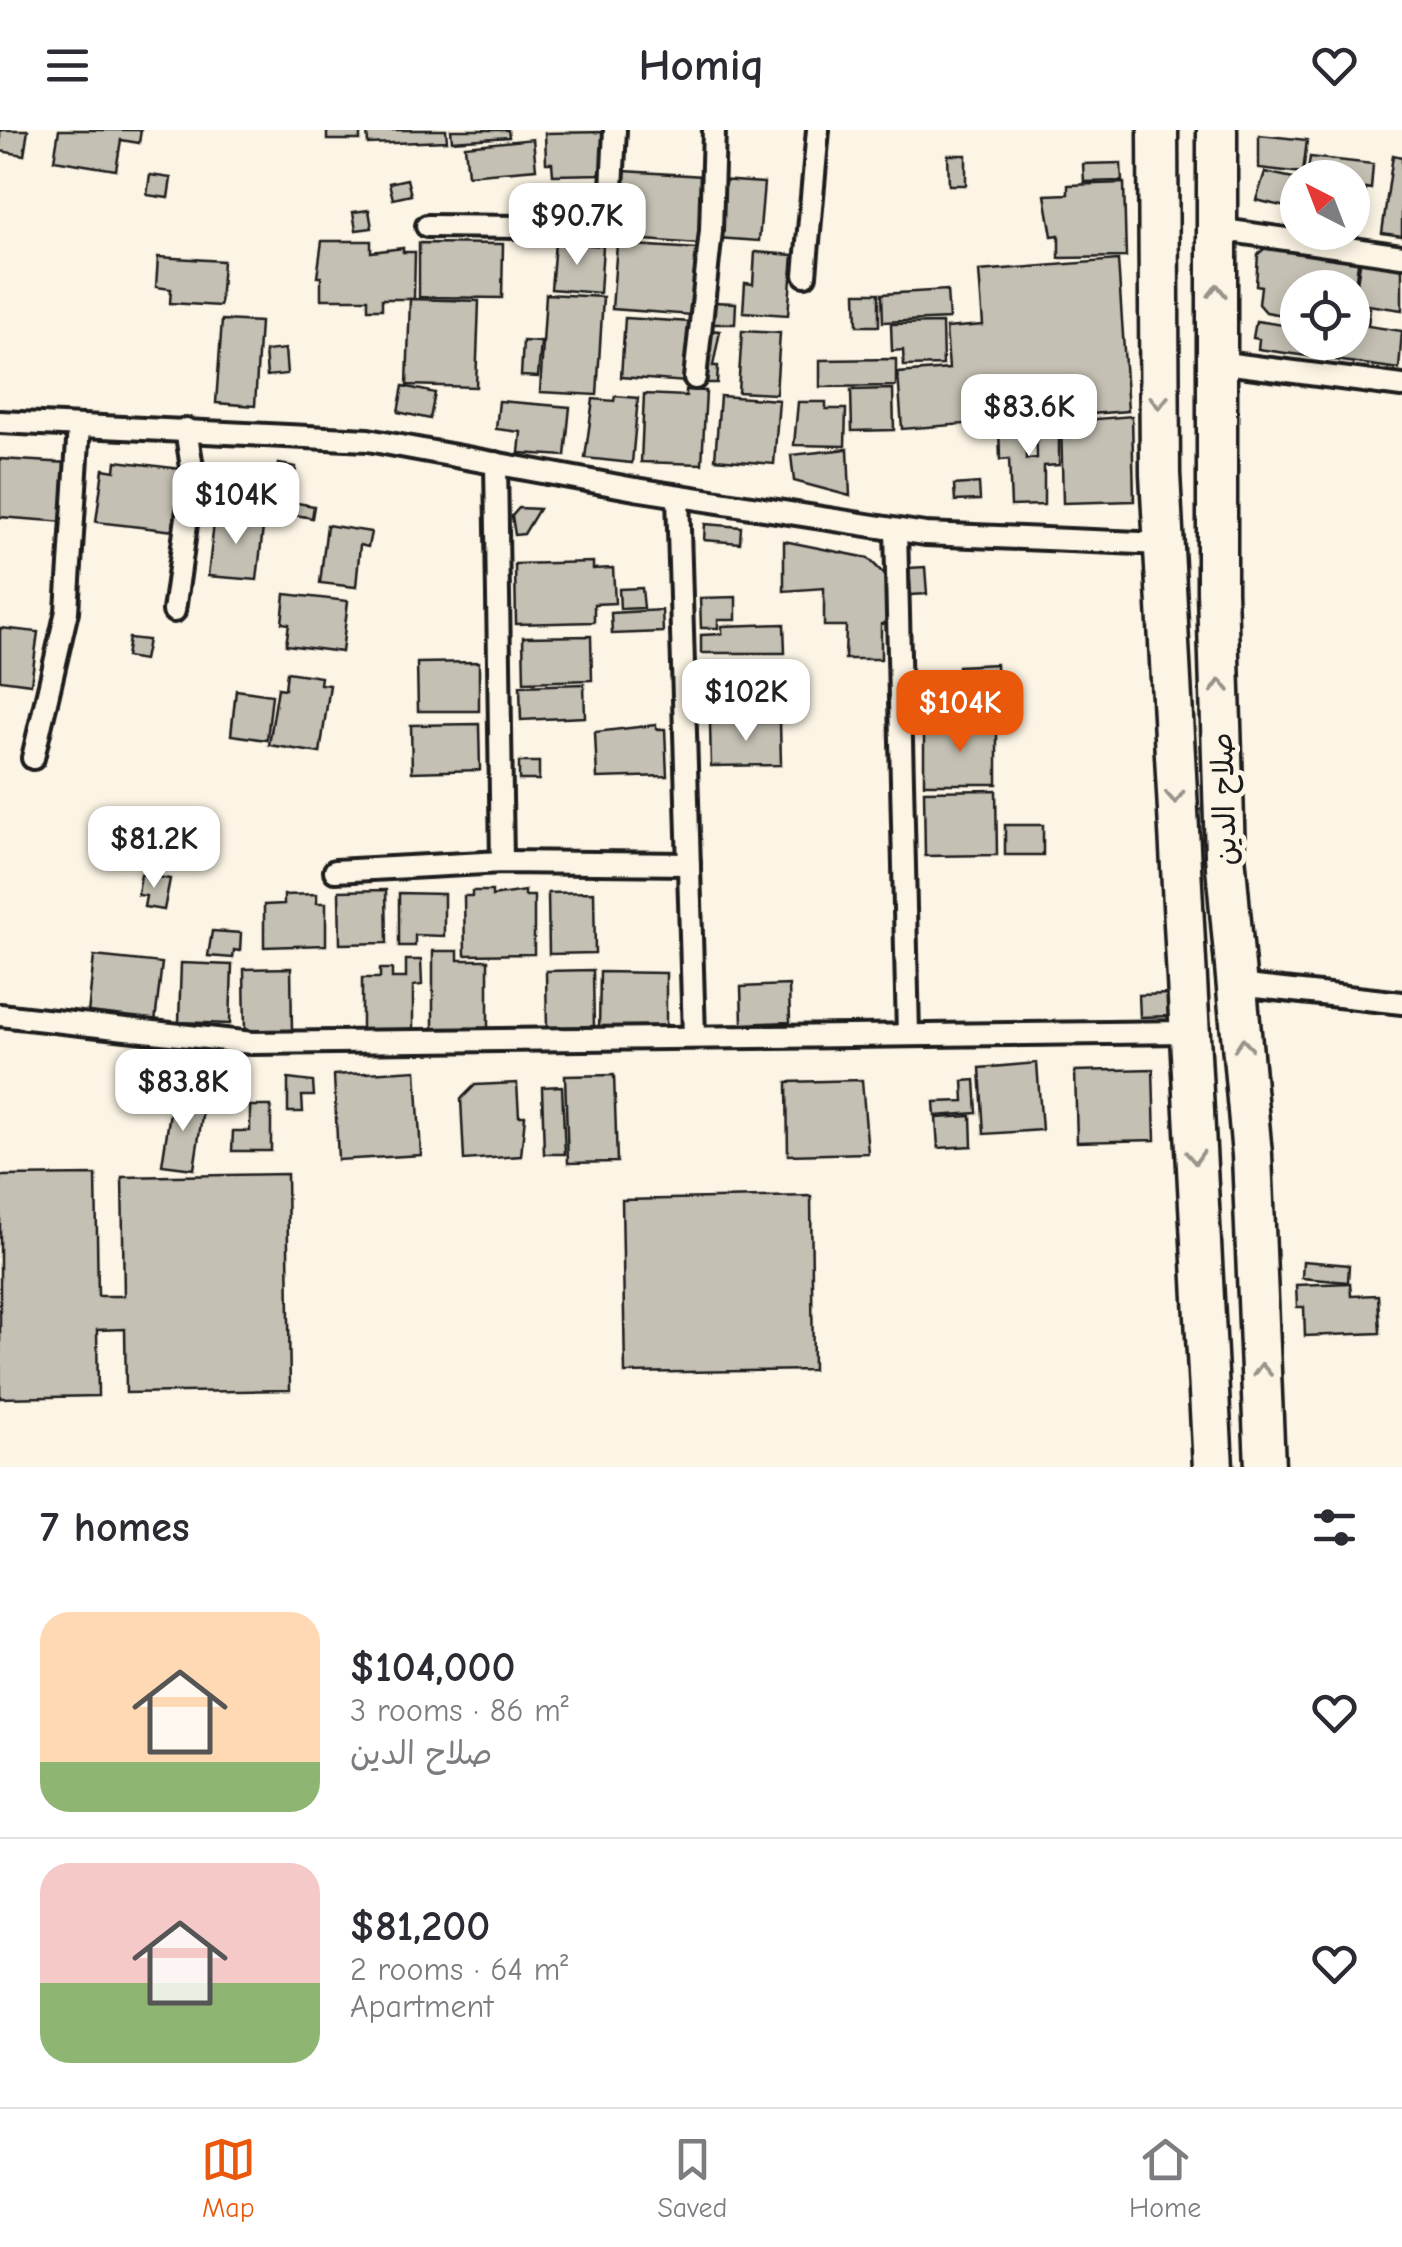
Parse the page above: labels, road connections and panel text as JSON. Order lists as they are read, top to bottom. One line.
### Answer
{"streets":{"highway":["صلاح الدين"]},"north":"top left","page":{"header":"Homiq","price":["$90.7K","$83.6K","$104K","$102K","$104K","$81.2K","$83.8K"],"heading":"7 homes","list":[{"name":"$104,000","note":"3 rooms · 86 m² · صلاح الدين"},{"name":"$81,200","note":"2 rooms · 64 m² · Apartment"}],"tabs":["Map","Saved","Home"]}}
